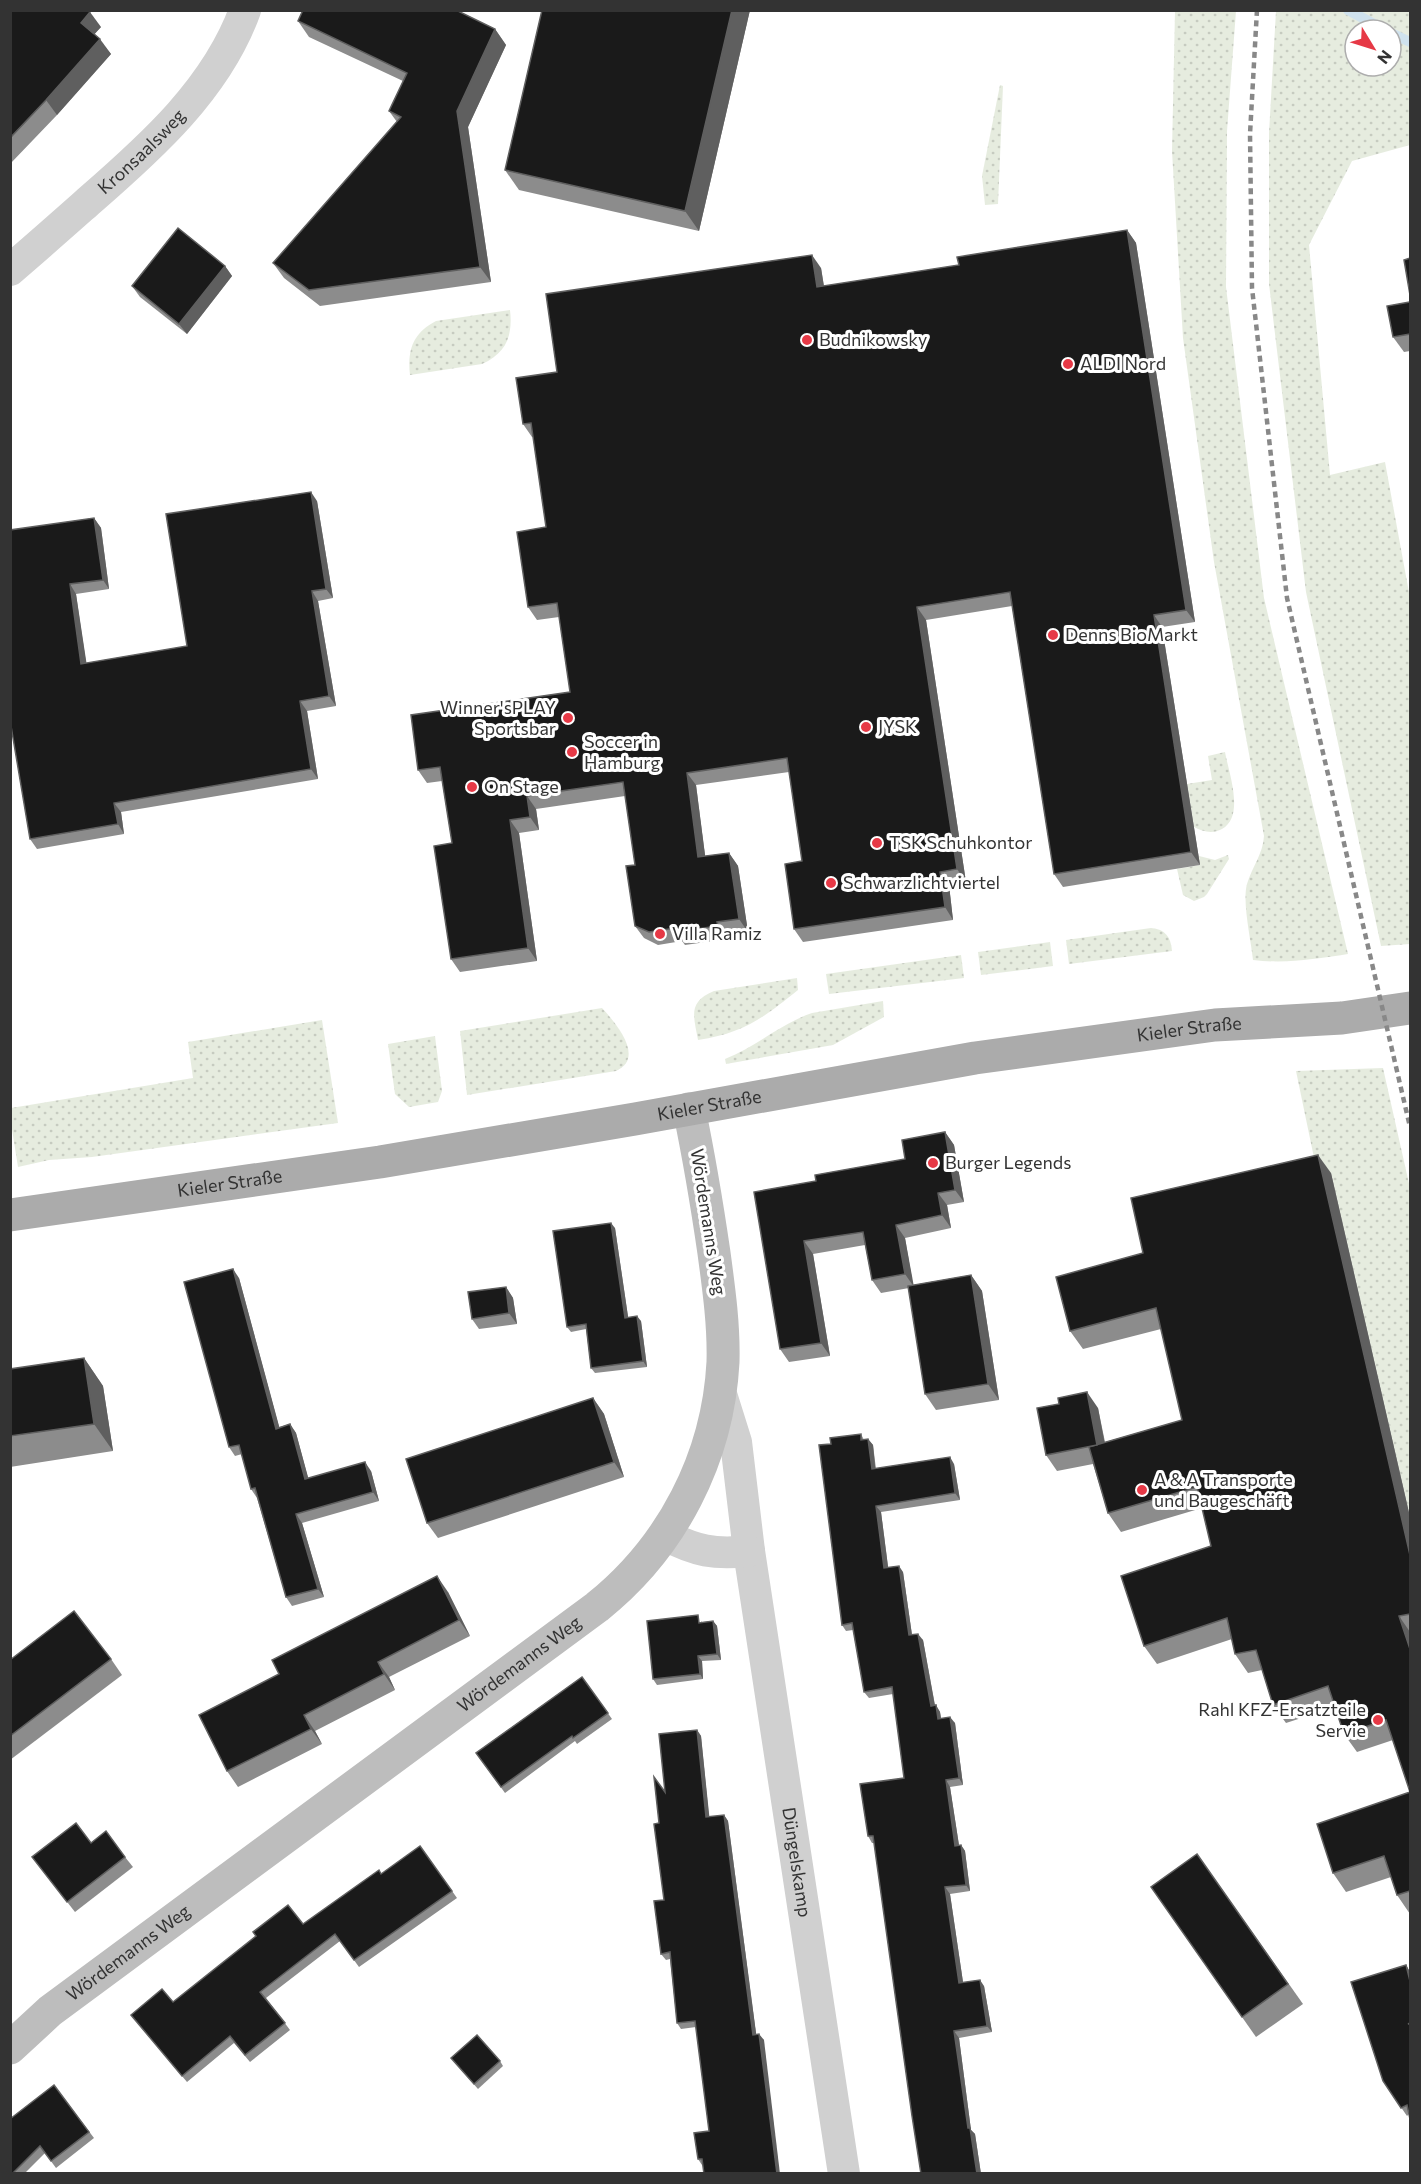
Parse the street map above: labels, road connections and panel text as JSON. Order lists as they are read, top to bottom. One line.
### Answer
{"streets":{"main road":["Kieler Straße"],"street":["Kronsaalsweg","Wördemanns Weg","Düngelskamp"]},"crossings":[["Kieler Straße","Wördemanns Weg"],["Wördemanns Weg","Düngelskamp"]],"places":["Budnikowsky","ALDI Nord","Denns BioMarkt","Winner'sPLAY Sportsbar","JYSK","Soccer in Hamburg","On Stage","TSK Schuhkontor","Schwarzlichtviertel","Villa Ramiz","Burger Legends","A & A Transporte und Baugeschäft","Rahl KFZ-Ersatzteile Servie"],"north":"bottom right"}
